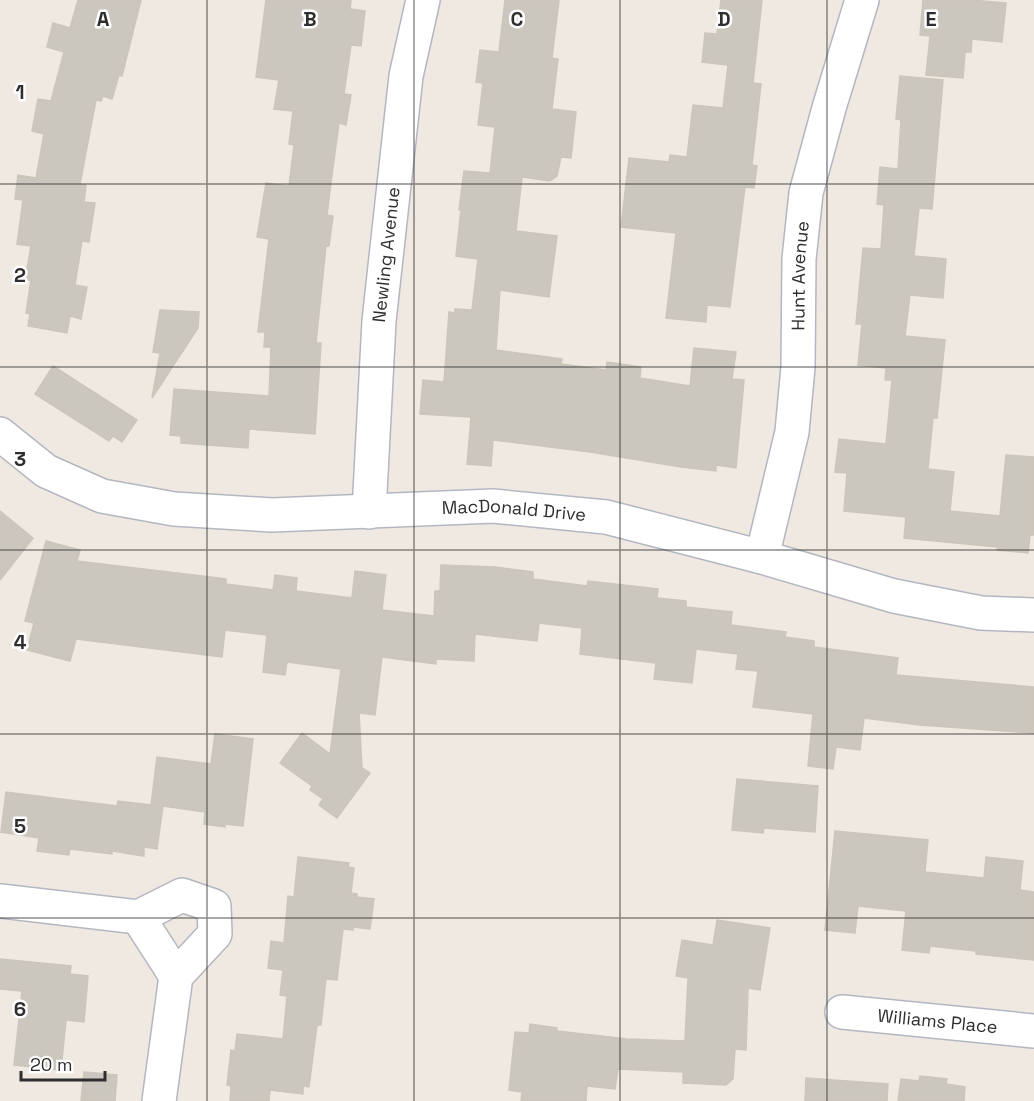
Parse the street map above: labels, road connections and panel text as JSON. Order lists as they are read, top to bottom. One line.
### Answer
{"streets":{"street":["Newling Avenue","Hunt Avenue","MacDonald Drive","Williams Place"]},"crossings":[["Newling Avenue","MacDonald Drive"],["Hunt Avenue","MacDonald Drive"]],"scale_bar":"20 m","grid":{"columns":["A","B","C","D","E"],"rows":["1","2","3","4","5","6"]}}
